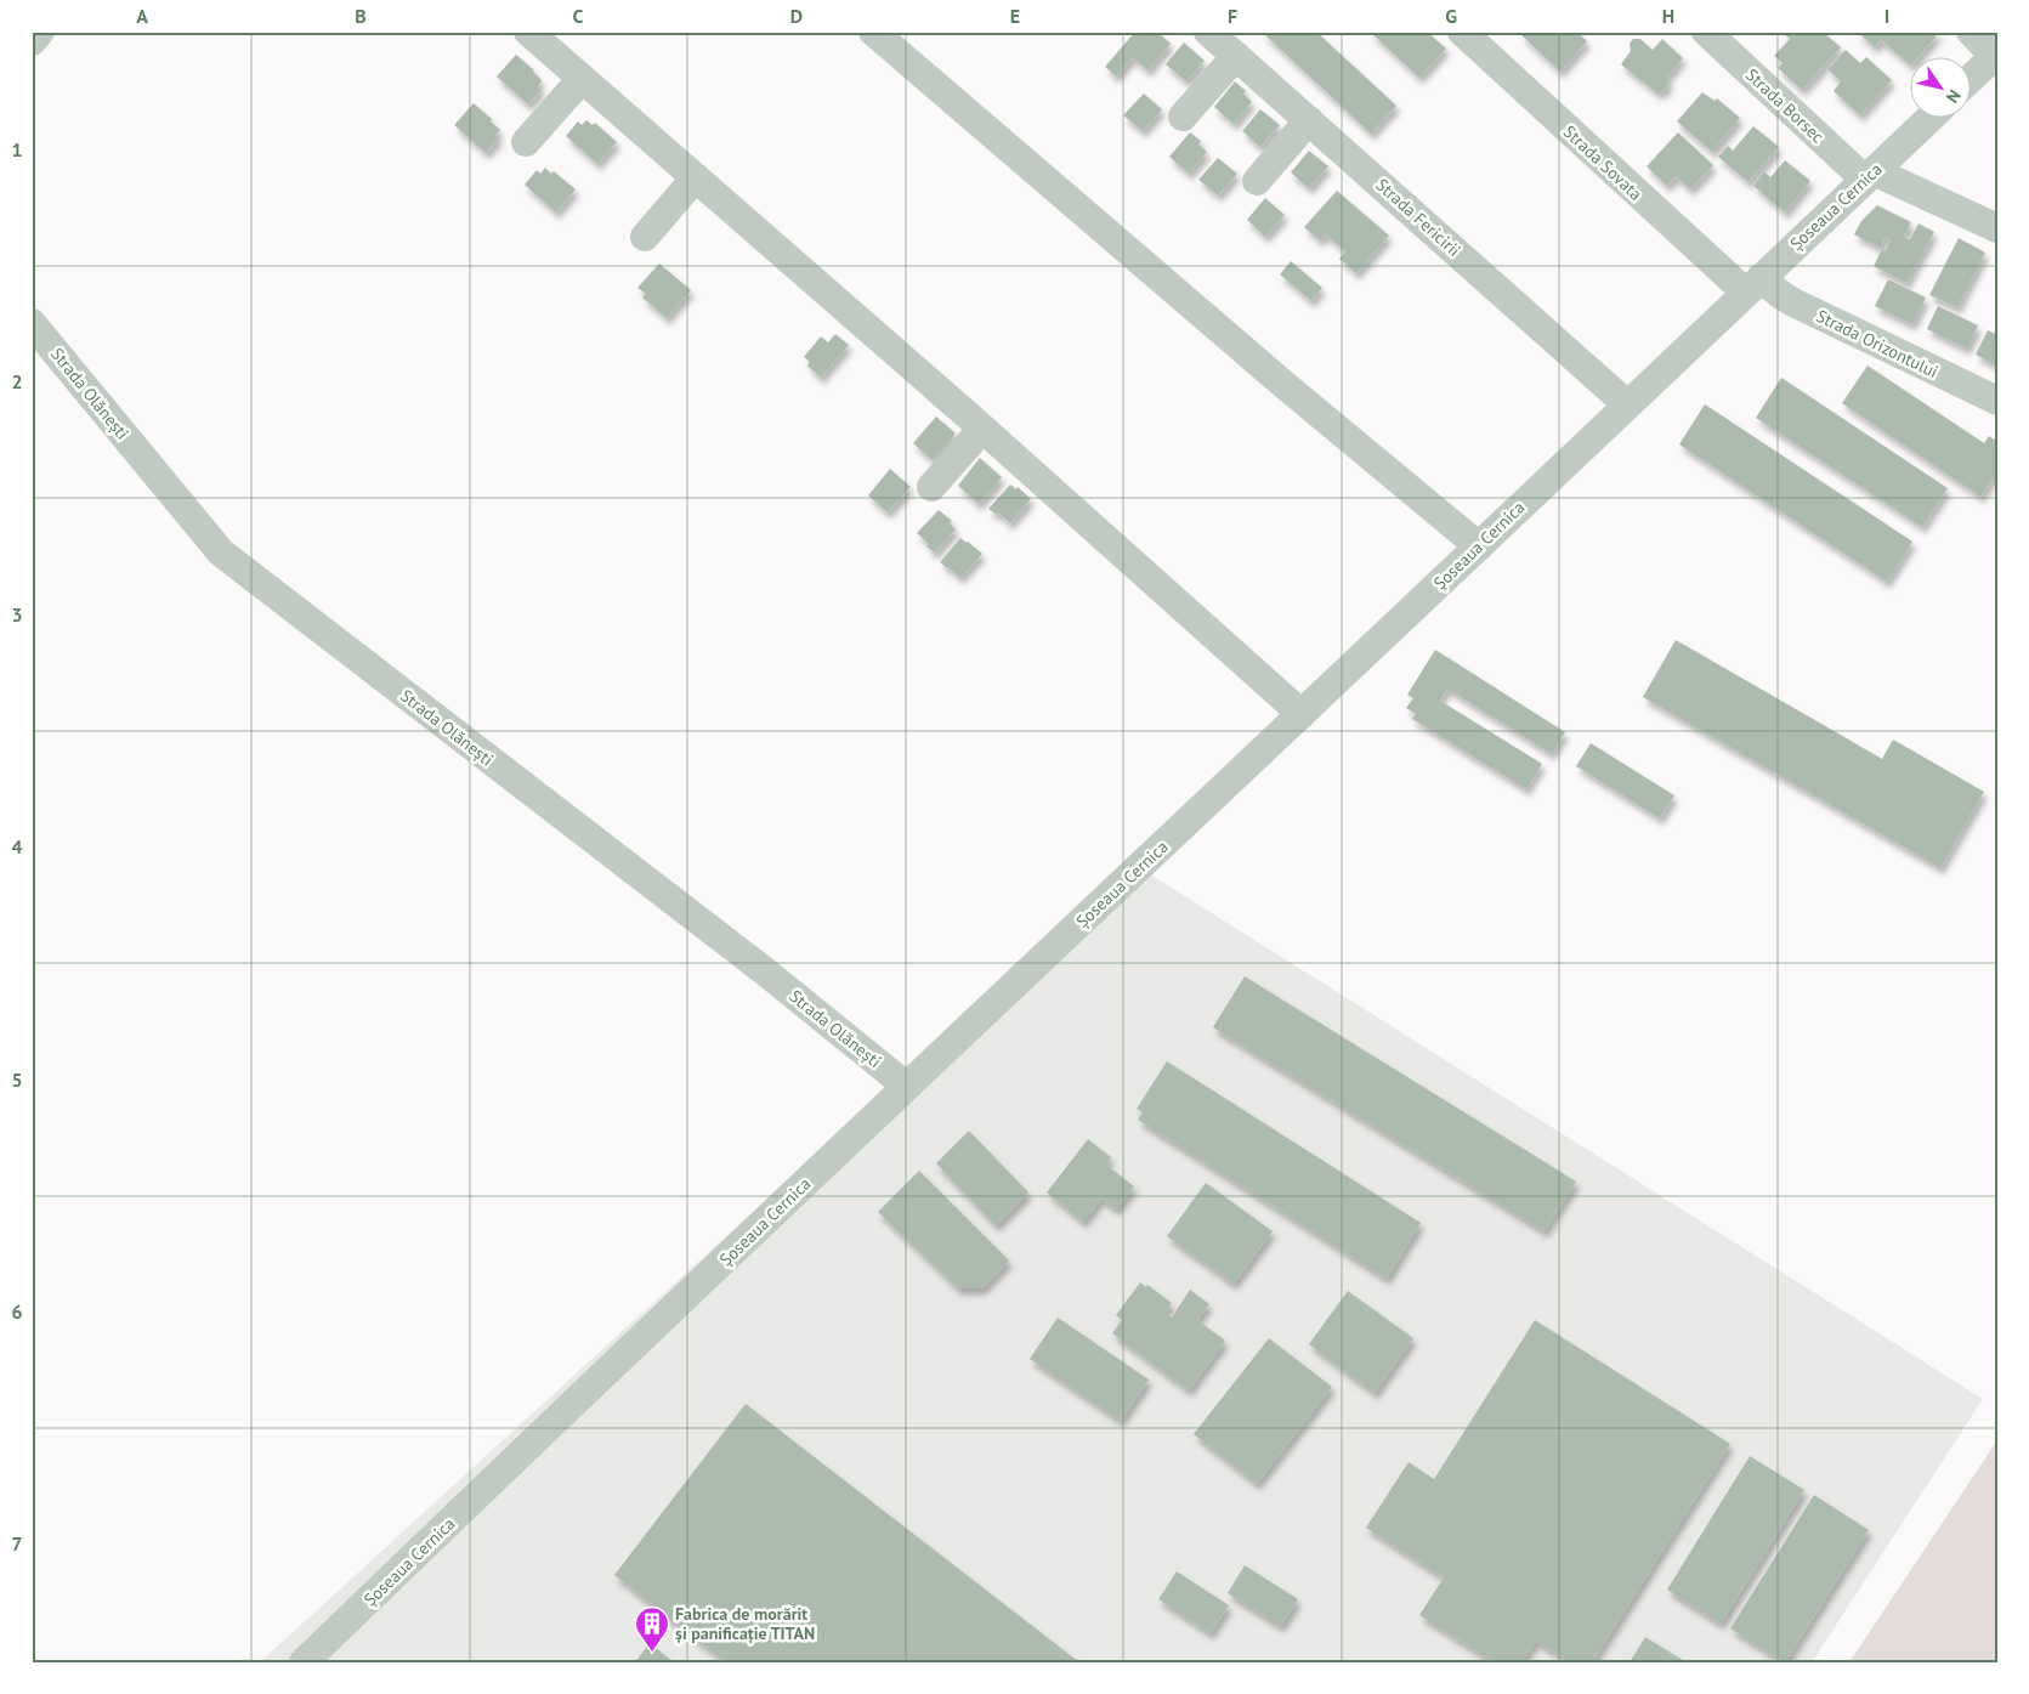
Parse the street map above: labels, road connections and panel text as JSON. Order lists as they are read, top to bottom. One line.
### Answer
{"streets":{"street":["Strada Borsec","Strada Sovata","Șoseaua Cernica","Strada Fericirii","Strada Orizontului","Strada Olănești"]},"crossings":[["Strada Borsec","Șoseaua Cernica"],["Strada Sovata","Șoseaua Cernica"],["Strada Sovata","Strada Orizontului"],["Șoseaua Cernica","Strada Fericirii"],["Șoseaua Cernica","Strada Orizontului"],["Șoseaua Cernica","Strada Olănești"]],"places":{"building":["Fabrica de morărit și panificație TITAN"]},"north":"bottom right","grid":{"columns":["A","B","C","D","E","F","G","H","I"],"rows":["1","2","3","4","5","6","7"]}}
